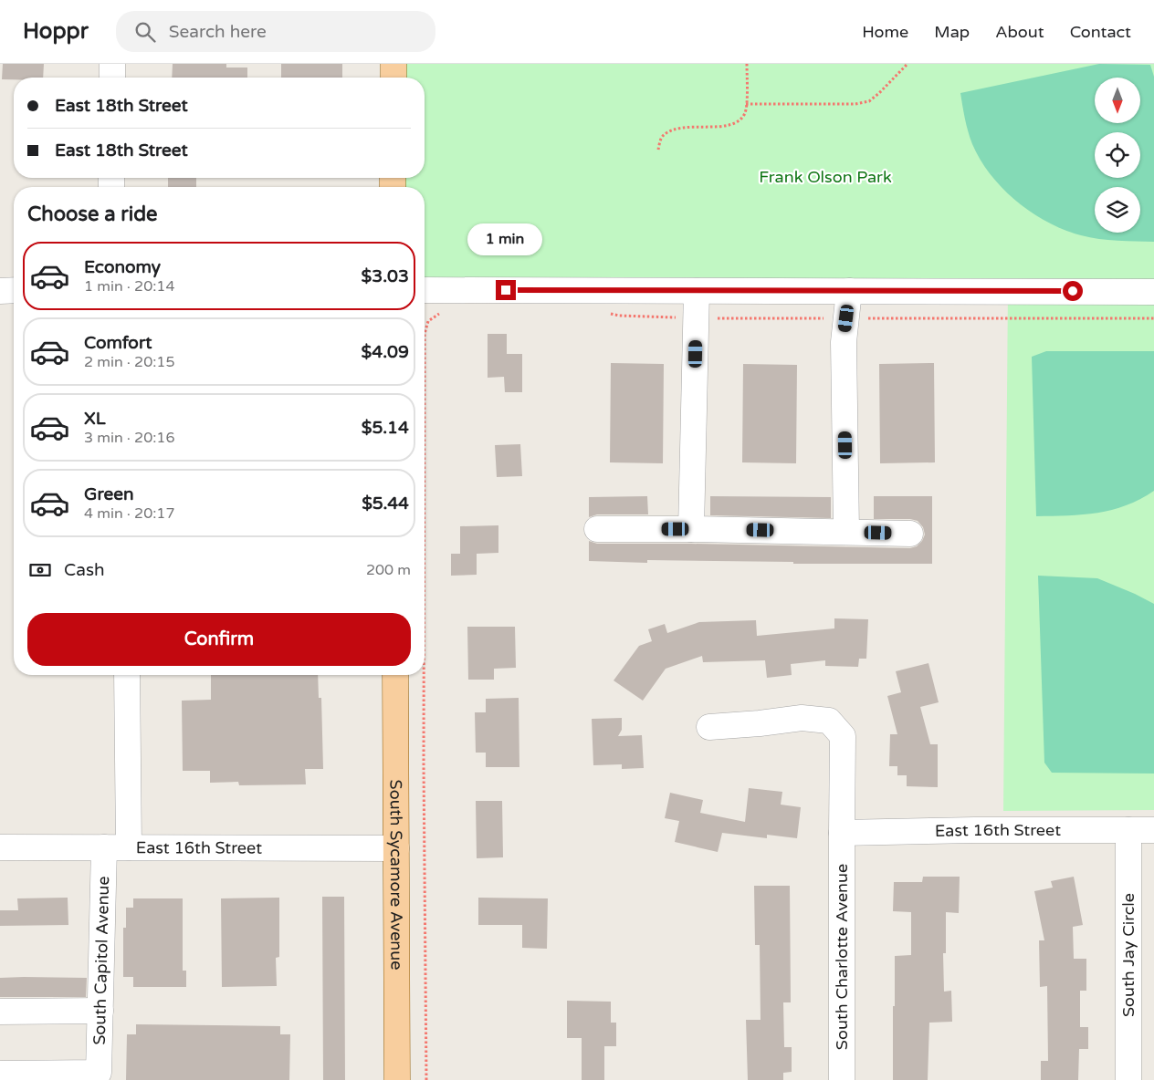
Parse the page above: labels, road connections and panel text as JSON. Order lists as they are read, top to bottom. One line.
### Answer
{"streets":{"main road":["South Sycamore Avenue"],"street":["East 16th Street","South Jay Circle","South Charlotte Avenue","South Capitol Avenue"]},"crossings":[["East 16th Street","South Sycamore Avenue"],["East 16th Street","South Jay Circle"],["East 16th Street","South Charlotte Avenue"],["East 16th Street","South Capitol Avenue"]],"parks":["Frank Olson Park"],"north":"bottom","page":{"header":"Hoppr","search":"Search here","nav":["Home","Map","About","Contact"],"banner":["East 18th Street","East 18th Street"],"heading":"Choose a ride","bubble":"1 min","list":[{"name":"Economy","note":"1 min · 20:14","value":"$3.03"},{"name":"Comfort","note":"2 min · 20:15","value":"$4.09"},{"name":"XL","note":"3 min · 20:16","value":"$5.14"},{"name":"Green","note":"4 min · 20:17","value":"$5.44"}],"pay":["Cash","200 m"],"buttons":"Confirm"}}
